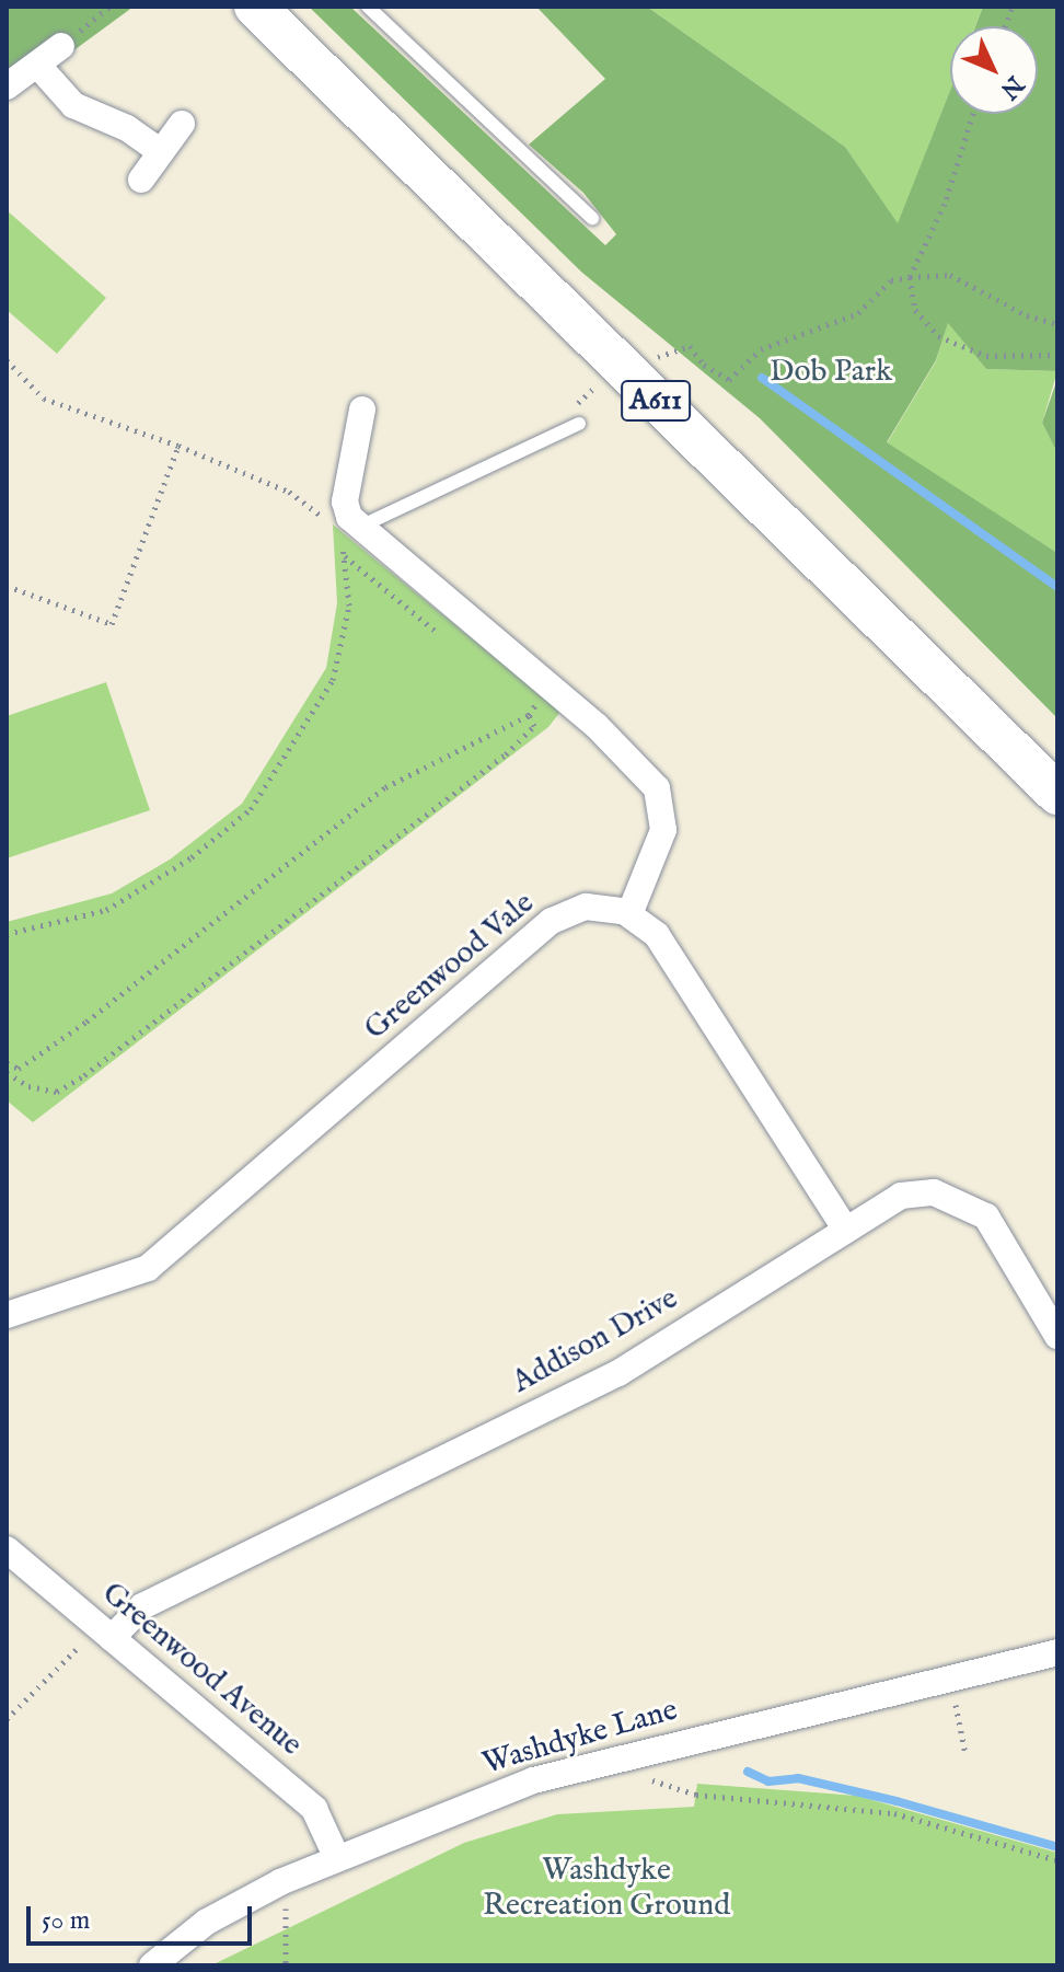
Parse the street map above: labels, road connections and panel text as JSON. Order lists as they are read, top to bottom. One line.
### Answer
{"streets":{"main road":["A611"],"street":["Greenwood Vale","Addison Drive","Greenwood Avenue","Washdyke Lane"]},"crossings":[["Addison Drive","Greenwood Avenue"],["Greenwood Avenue","Washdyke Lane"]],"parks":["Dob Park","Washdyke Recreation Ground"],"scale_bar":"50 m","north":"bottom right"}
